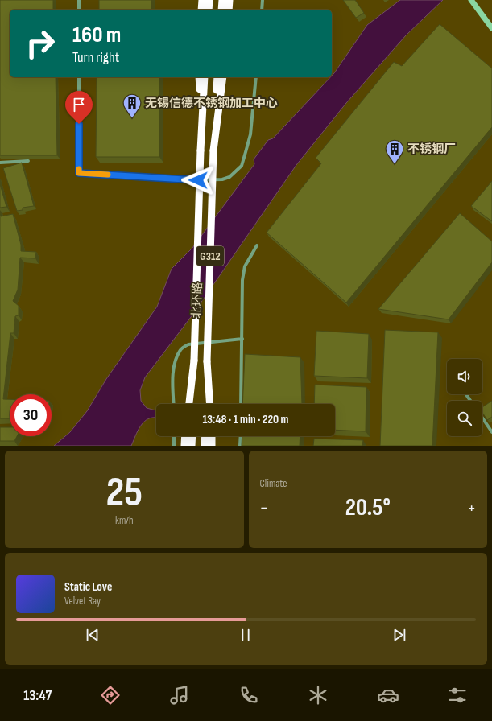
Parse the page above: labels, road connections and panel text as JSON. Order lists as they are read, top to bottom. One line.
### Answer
{"streets":{"highway":["G312","北环路"]},"places":{"building":["无锡信德不锈钢加工中心","不锈钢厂"]},"page":{"turn":["160 m","Turn right"],"limit":"30","trip":"13:48 · 1 min · 220 m","tile":[["25","km/h"],"Climate"],"heat":["−","20.5°","+"],"song":["Static Love","Velvet Ray"],"tabs":"13:47"}}
